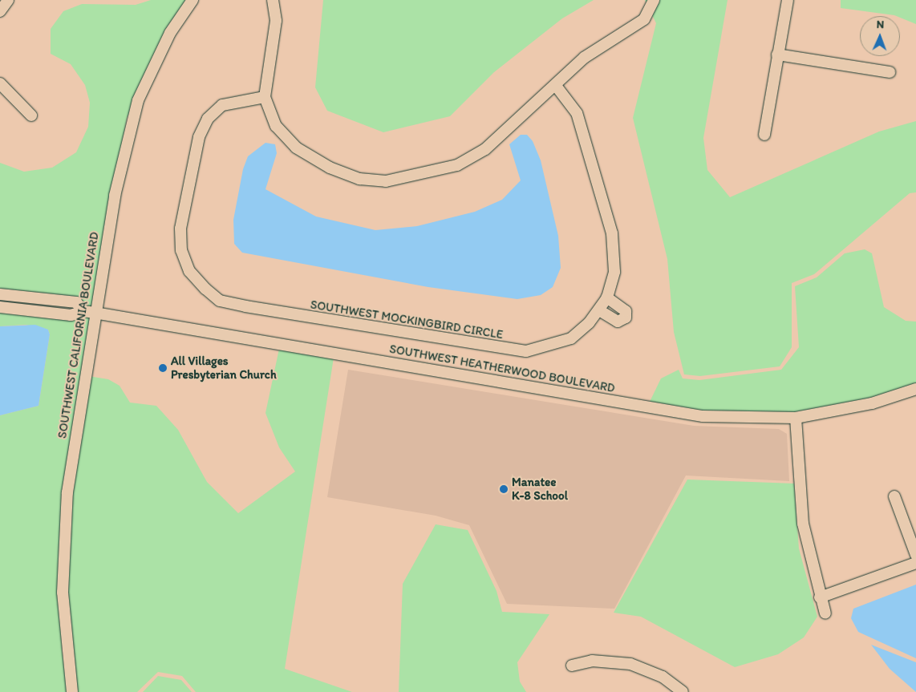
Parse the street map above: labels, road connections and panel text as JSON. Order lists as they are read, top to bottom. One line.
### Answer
{"streets":{"street":["SOUTHWEST MOCKINGBIRD CIRCLE","SOUTHWEST CALIFORNIA BOULEVARD","SOUTHWEST HEATHERWOOD BOULEVARD"]},"crossings":[["SOUTHWEST CALIFORNIA BOULEVARD","SOUTHWEST HEATHERWOOD BOULEVARD"]],"places":["All Villages Presbyterian Church","Manatee K-8 School"],"north":"top"}
